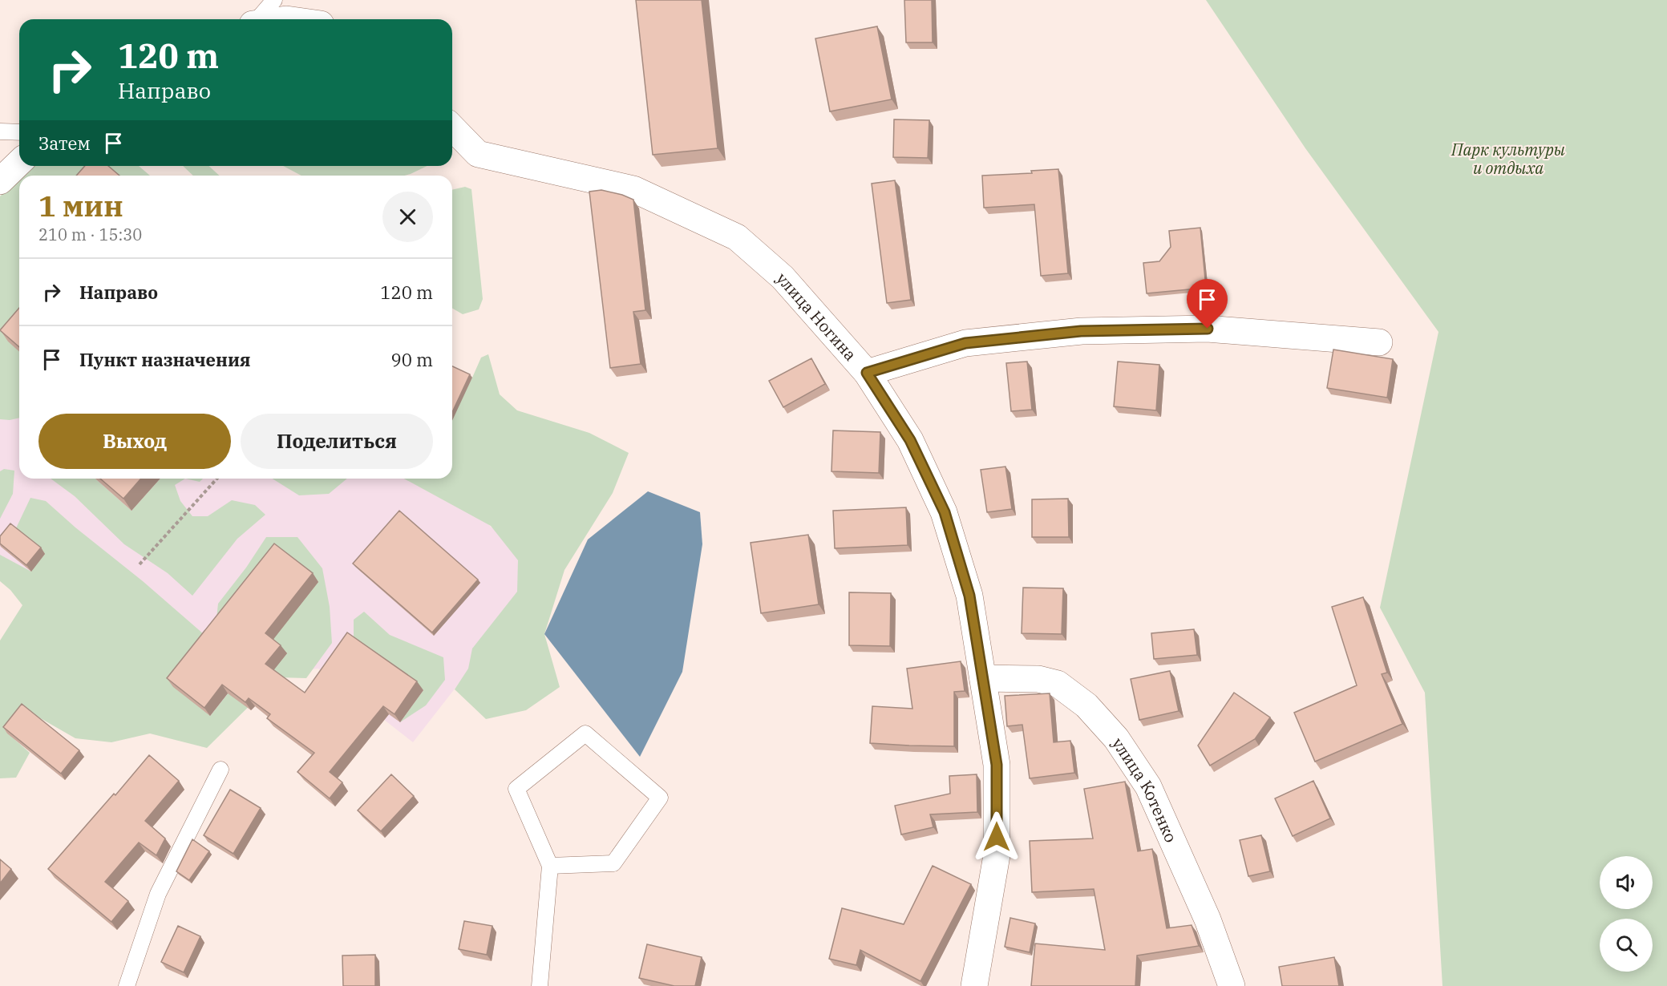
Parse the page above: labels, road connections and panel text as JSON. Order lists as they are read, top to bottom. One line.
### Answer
{"streets":{"street":["улица Ногина","улица Котенко"]},"crossings":[["улица Ногина","улица Котенко"]],"parks":["Парк культуры и отдыха"],"page":{"turn":["120 m","Направо"],"then":"Затем","heading":["1 мин","210 m · 15:30"],"list":[{"name":"Направо","value":"120 m"},{"name":"Пункт назначения","value":"90 m"}],"buttons":["Выход","Поделиться"]}}
